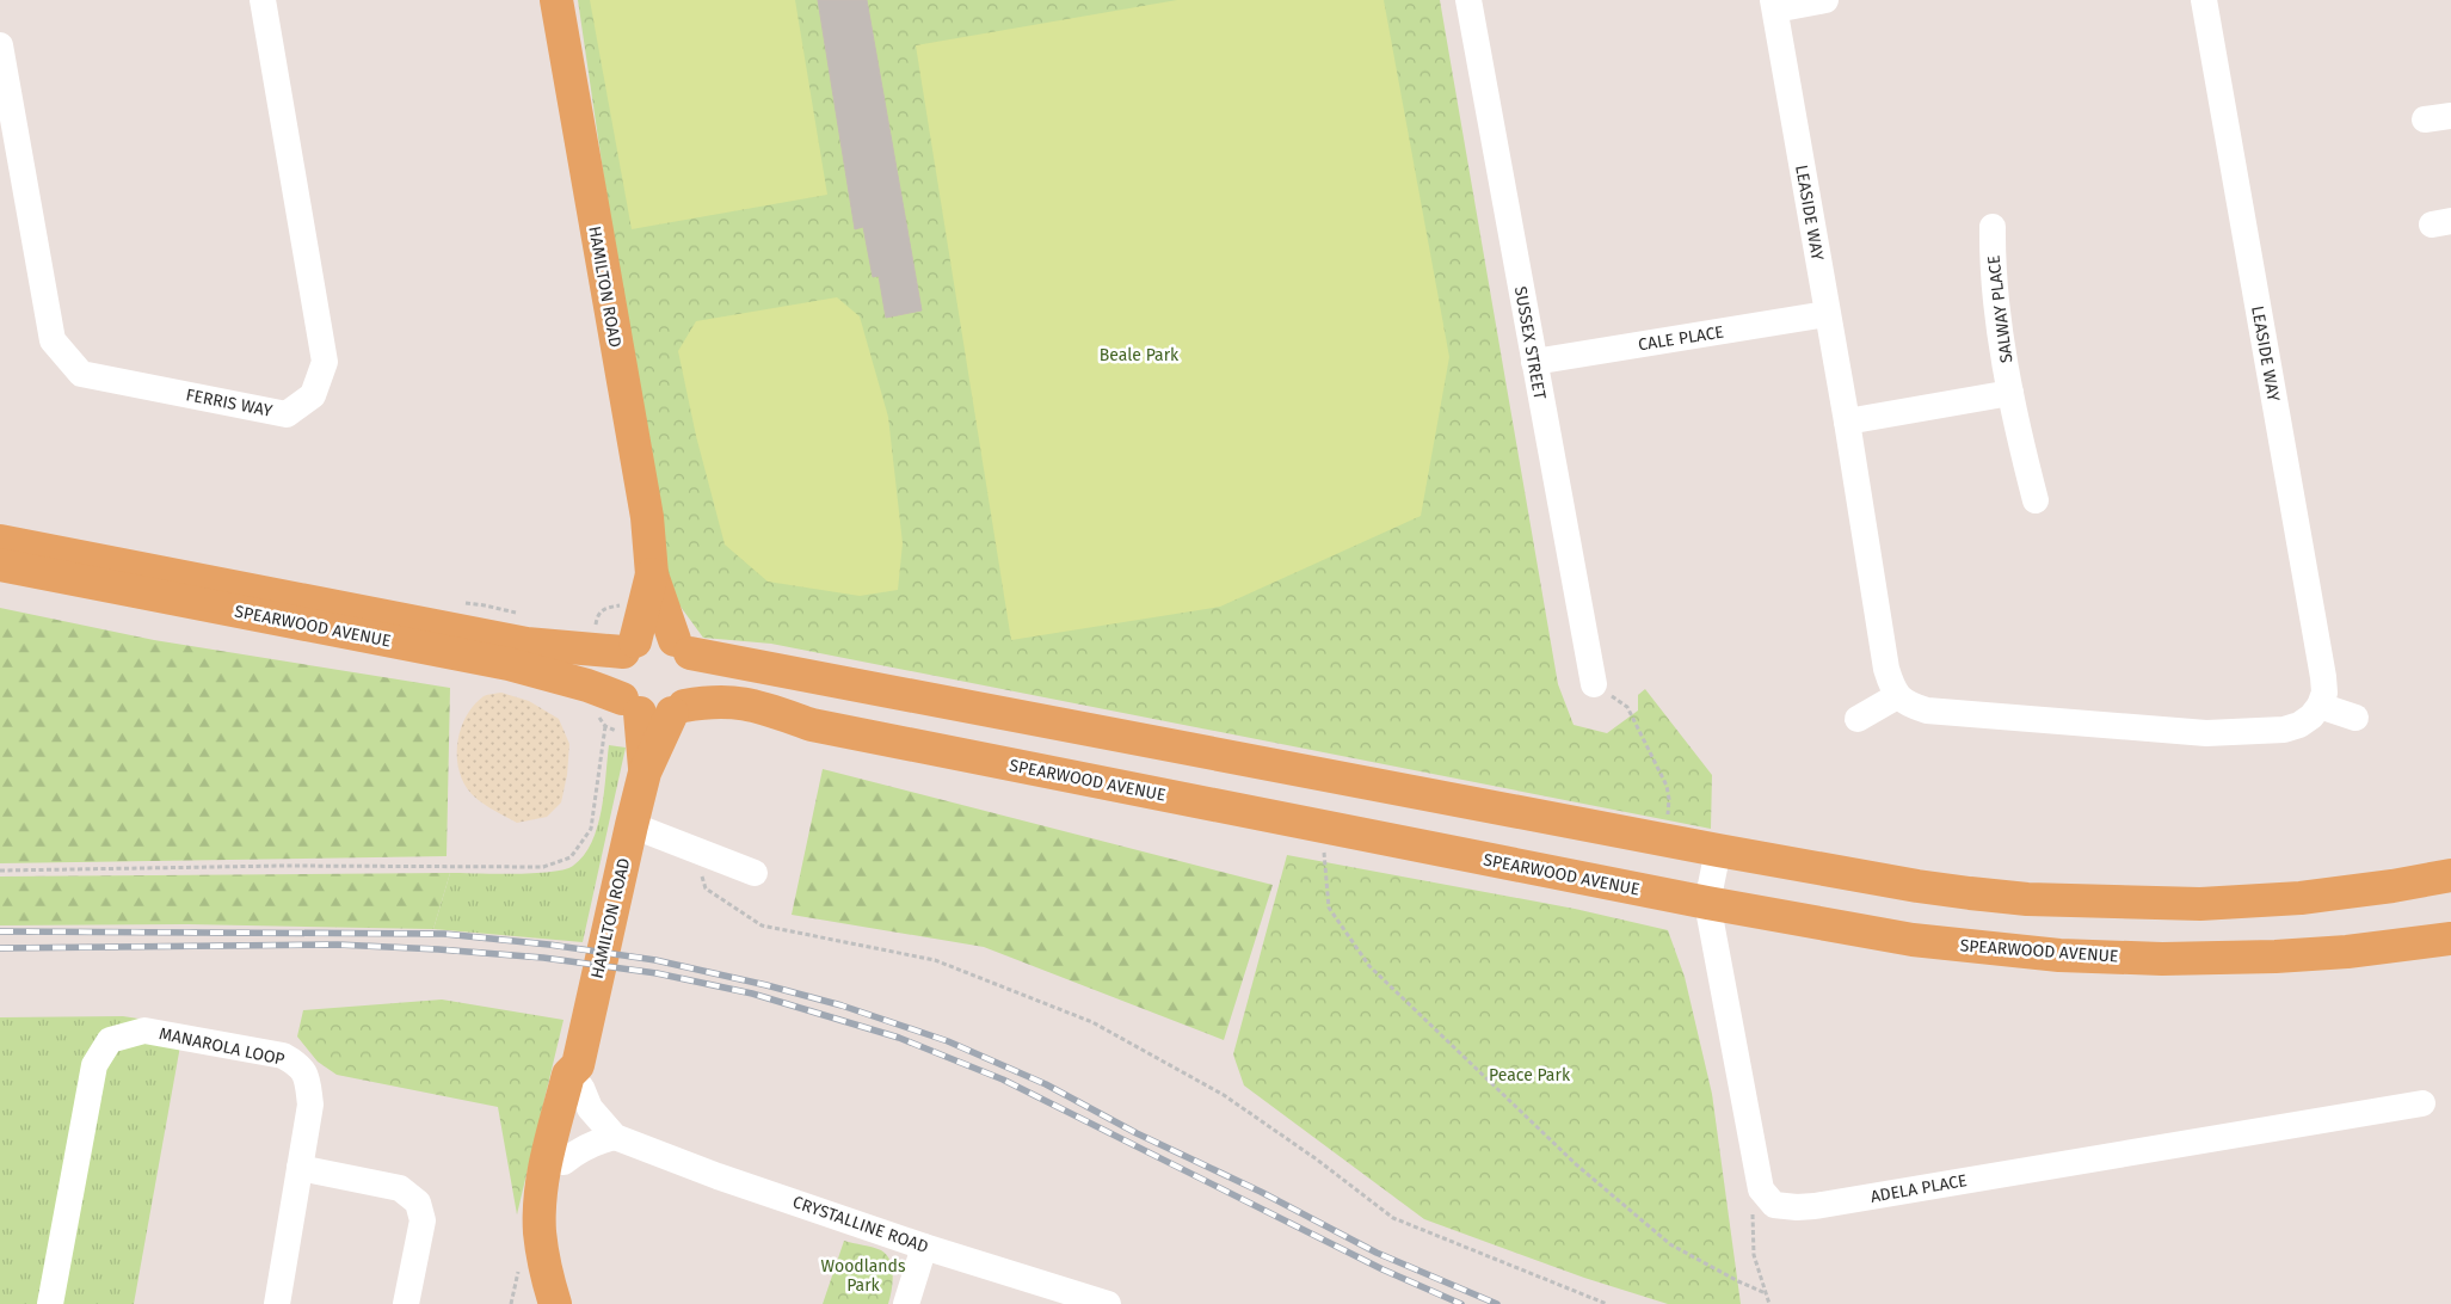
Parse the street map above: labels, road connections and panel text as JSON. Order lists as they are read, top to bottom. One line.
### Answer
{"streets":{"main road":["HAMILTON ROAD","SPEARWOOD AVENUE"],"street":["LEASIDE WAY","SALWAY PLACE","CALE PLACE","SUSSEX STREET","FERRIS WAY","MANAROLA LOOP","ADELA PLACE","CRYSTALLINE ROAD"]},"crossings":[["LEASIDE WAY","CALE PLACE"],["HAMILTON ROAD","SPEARWOOD AVENUE"],["HAMILTON ROAD","CRYSTALLINE ROAD"],["CALE PLACE","SUSSEX STREET"]],"parks":["Beale Park","Peace Park","Woodlands Park"]}
